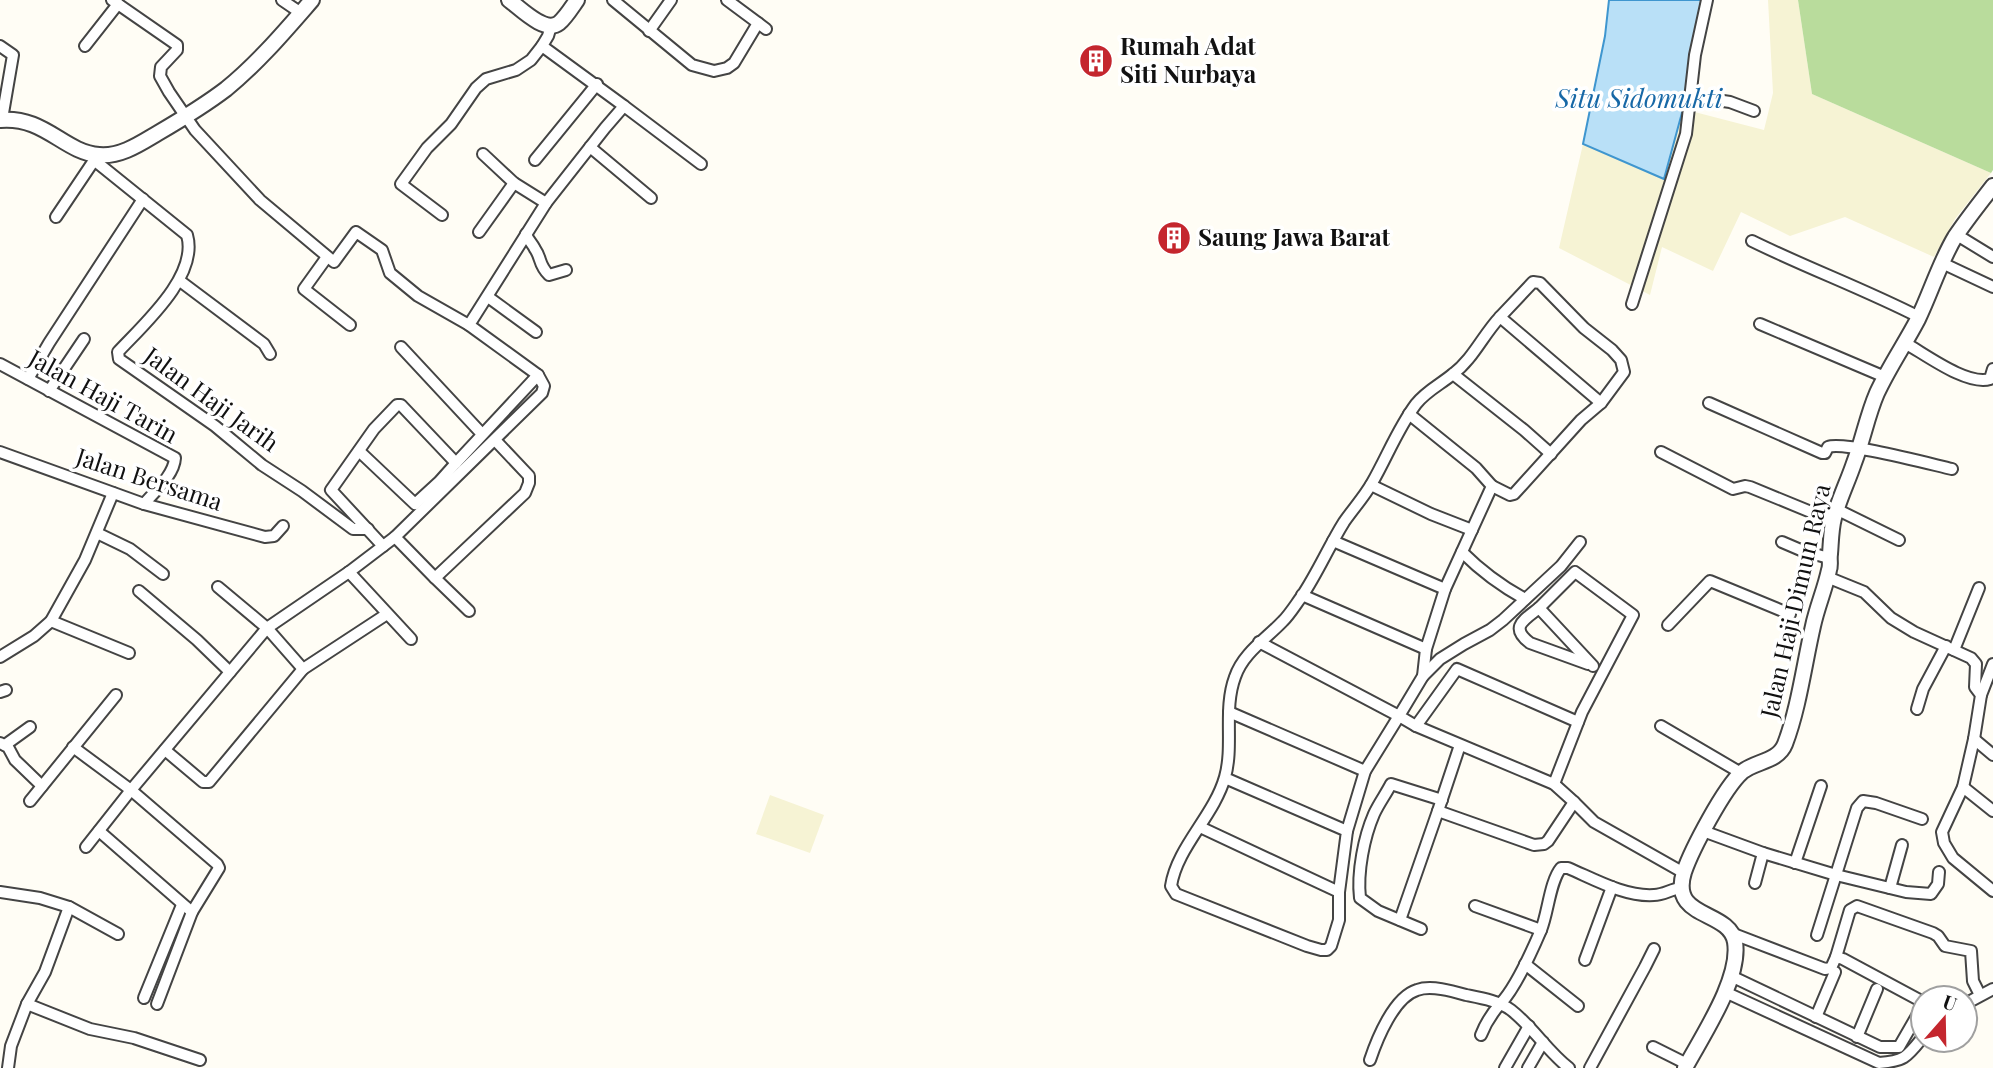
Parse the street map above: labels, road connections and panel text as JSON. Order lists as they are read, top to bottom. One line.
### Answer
{"streets":{"street":["Jalan Haji Tarin","Jalan Haji Jarih","Jalan Bersama","Jalan Haji Dimun Raya"]},"crossings":[["Jalan Haji Tarin","Jalan Bersama"]],"water":["Situ Sidomukti"],"places":{"building":["Rumah Adat Siti Nurbaya","Saung Jawa Barat"]},"north":"top"}
